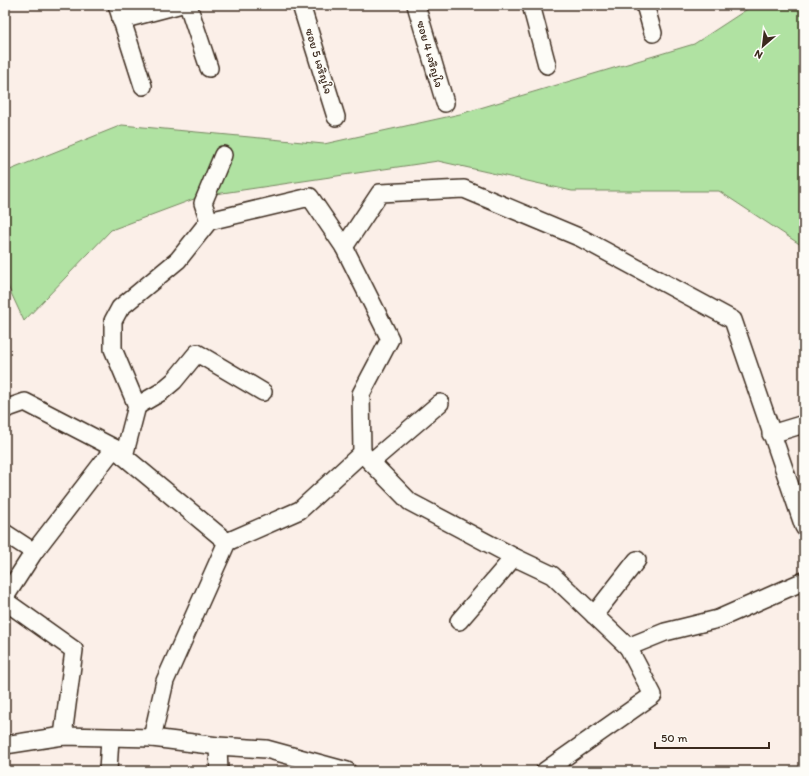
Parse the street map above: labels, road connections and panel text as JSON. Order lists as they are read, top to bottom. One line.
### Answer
{"streets":{"street":["ซอย 4 เจริญใจ","ซอย 5 เจริญใจ"]},"scale_bar":"50 m","north":"bottom left"}
